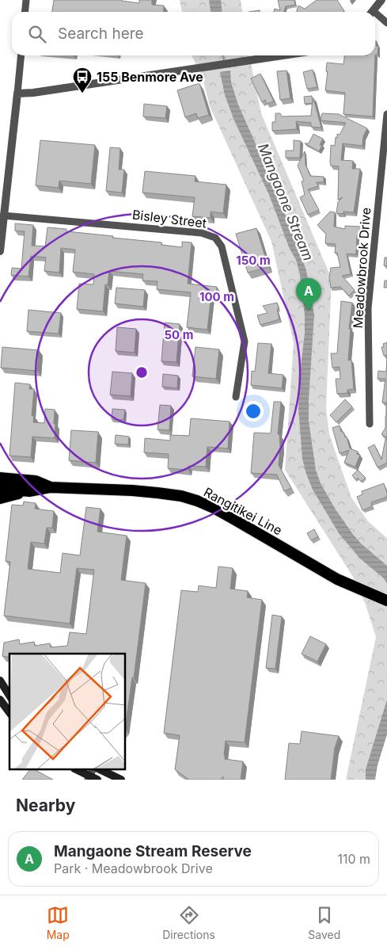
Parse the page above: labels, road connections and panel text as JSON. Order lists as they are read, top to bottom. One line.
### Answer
{"streets":{"highway":["Rangitikei Line"],"street":["Bisley Street","Meadowbrook Drive"]},"water":["Mangaone Stream"],"places":{"bus stop":["155 Benmore Ave"]},"page":{"search":"Search here","pins":"A","heading":"Nearby","list":[{"mark":"A","name":"Mangaone Stream Reserve","note":"Park · Meadowbrook Drive","value":"110 m"}],"nav":["Map","Directions","Saved"]},"rings":["150 m","100 m","50 m"]}
